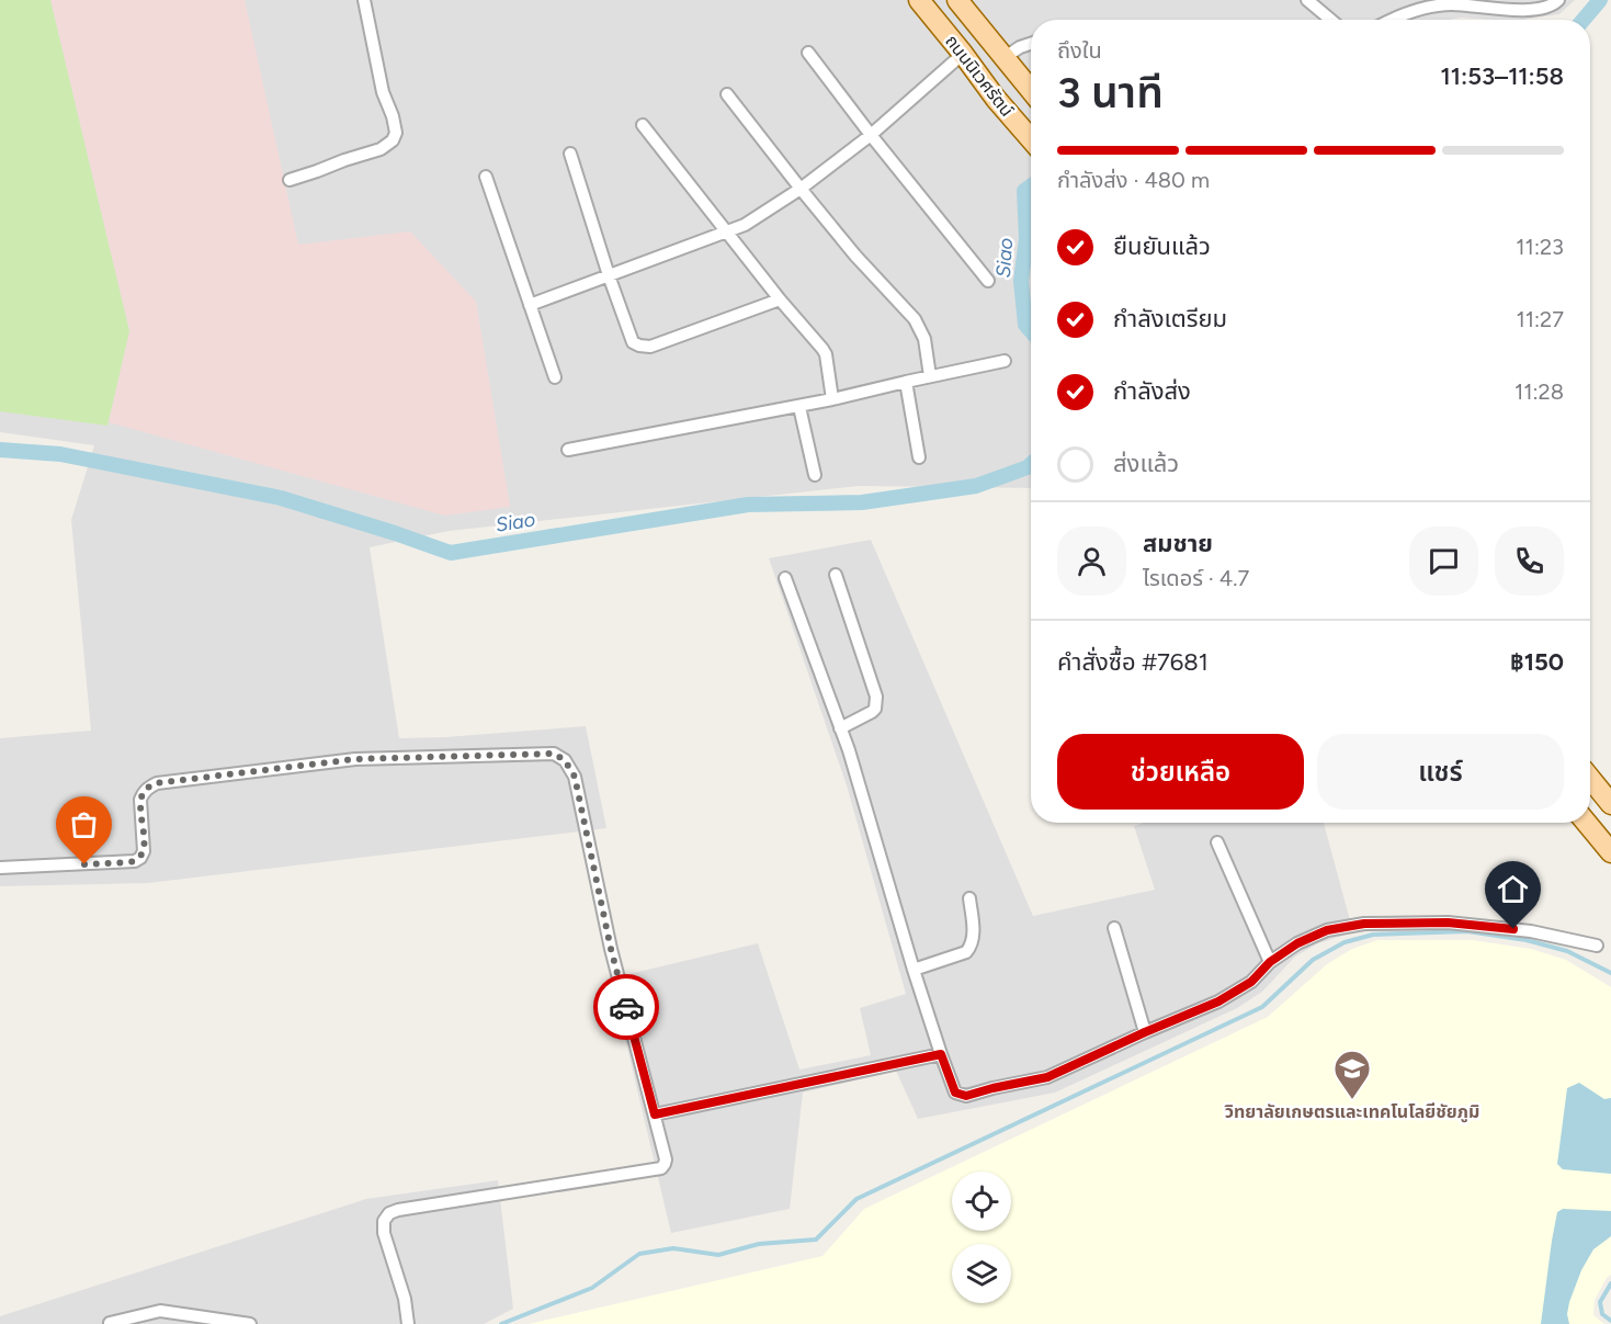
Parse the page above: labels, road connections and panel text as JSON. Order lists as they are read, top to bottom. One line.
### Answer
{"streets":{"main road":["ถนนนิเวศรัตน์"]},"water":["Siao"],"places":{"school or university":["วิทยาลัยเกษตรและเทคโนโลยีชัยภูมิ"]},"page":{"heading":["3 นาที","ถึงใน","11:53–11:58"],"panel":["สมชาย","ไรเดอร์ · 4.7","คำสั่งซื้อ #7681","฿150"],"bar":"กำลังส่ง · 480 m","list":[["ยืนยันแล้ว","11:23"],["กำลังเตรียม","11:27"],["กำลังส่ง","11:28"],"ส่งแล้ว"],"buttons":["ช่วยเหลือ","แชร์"]}}
